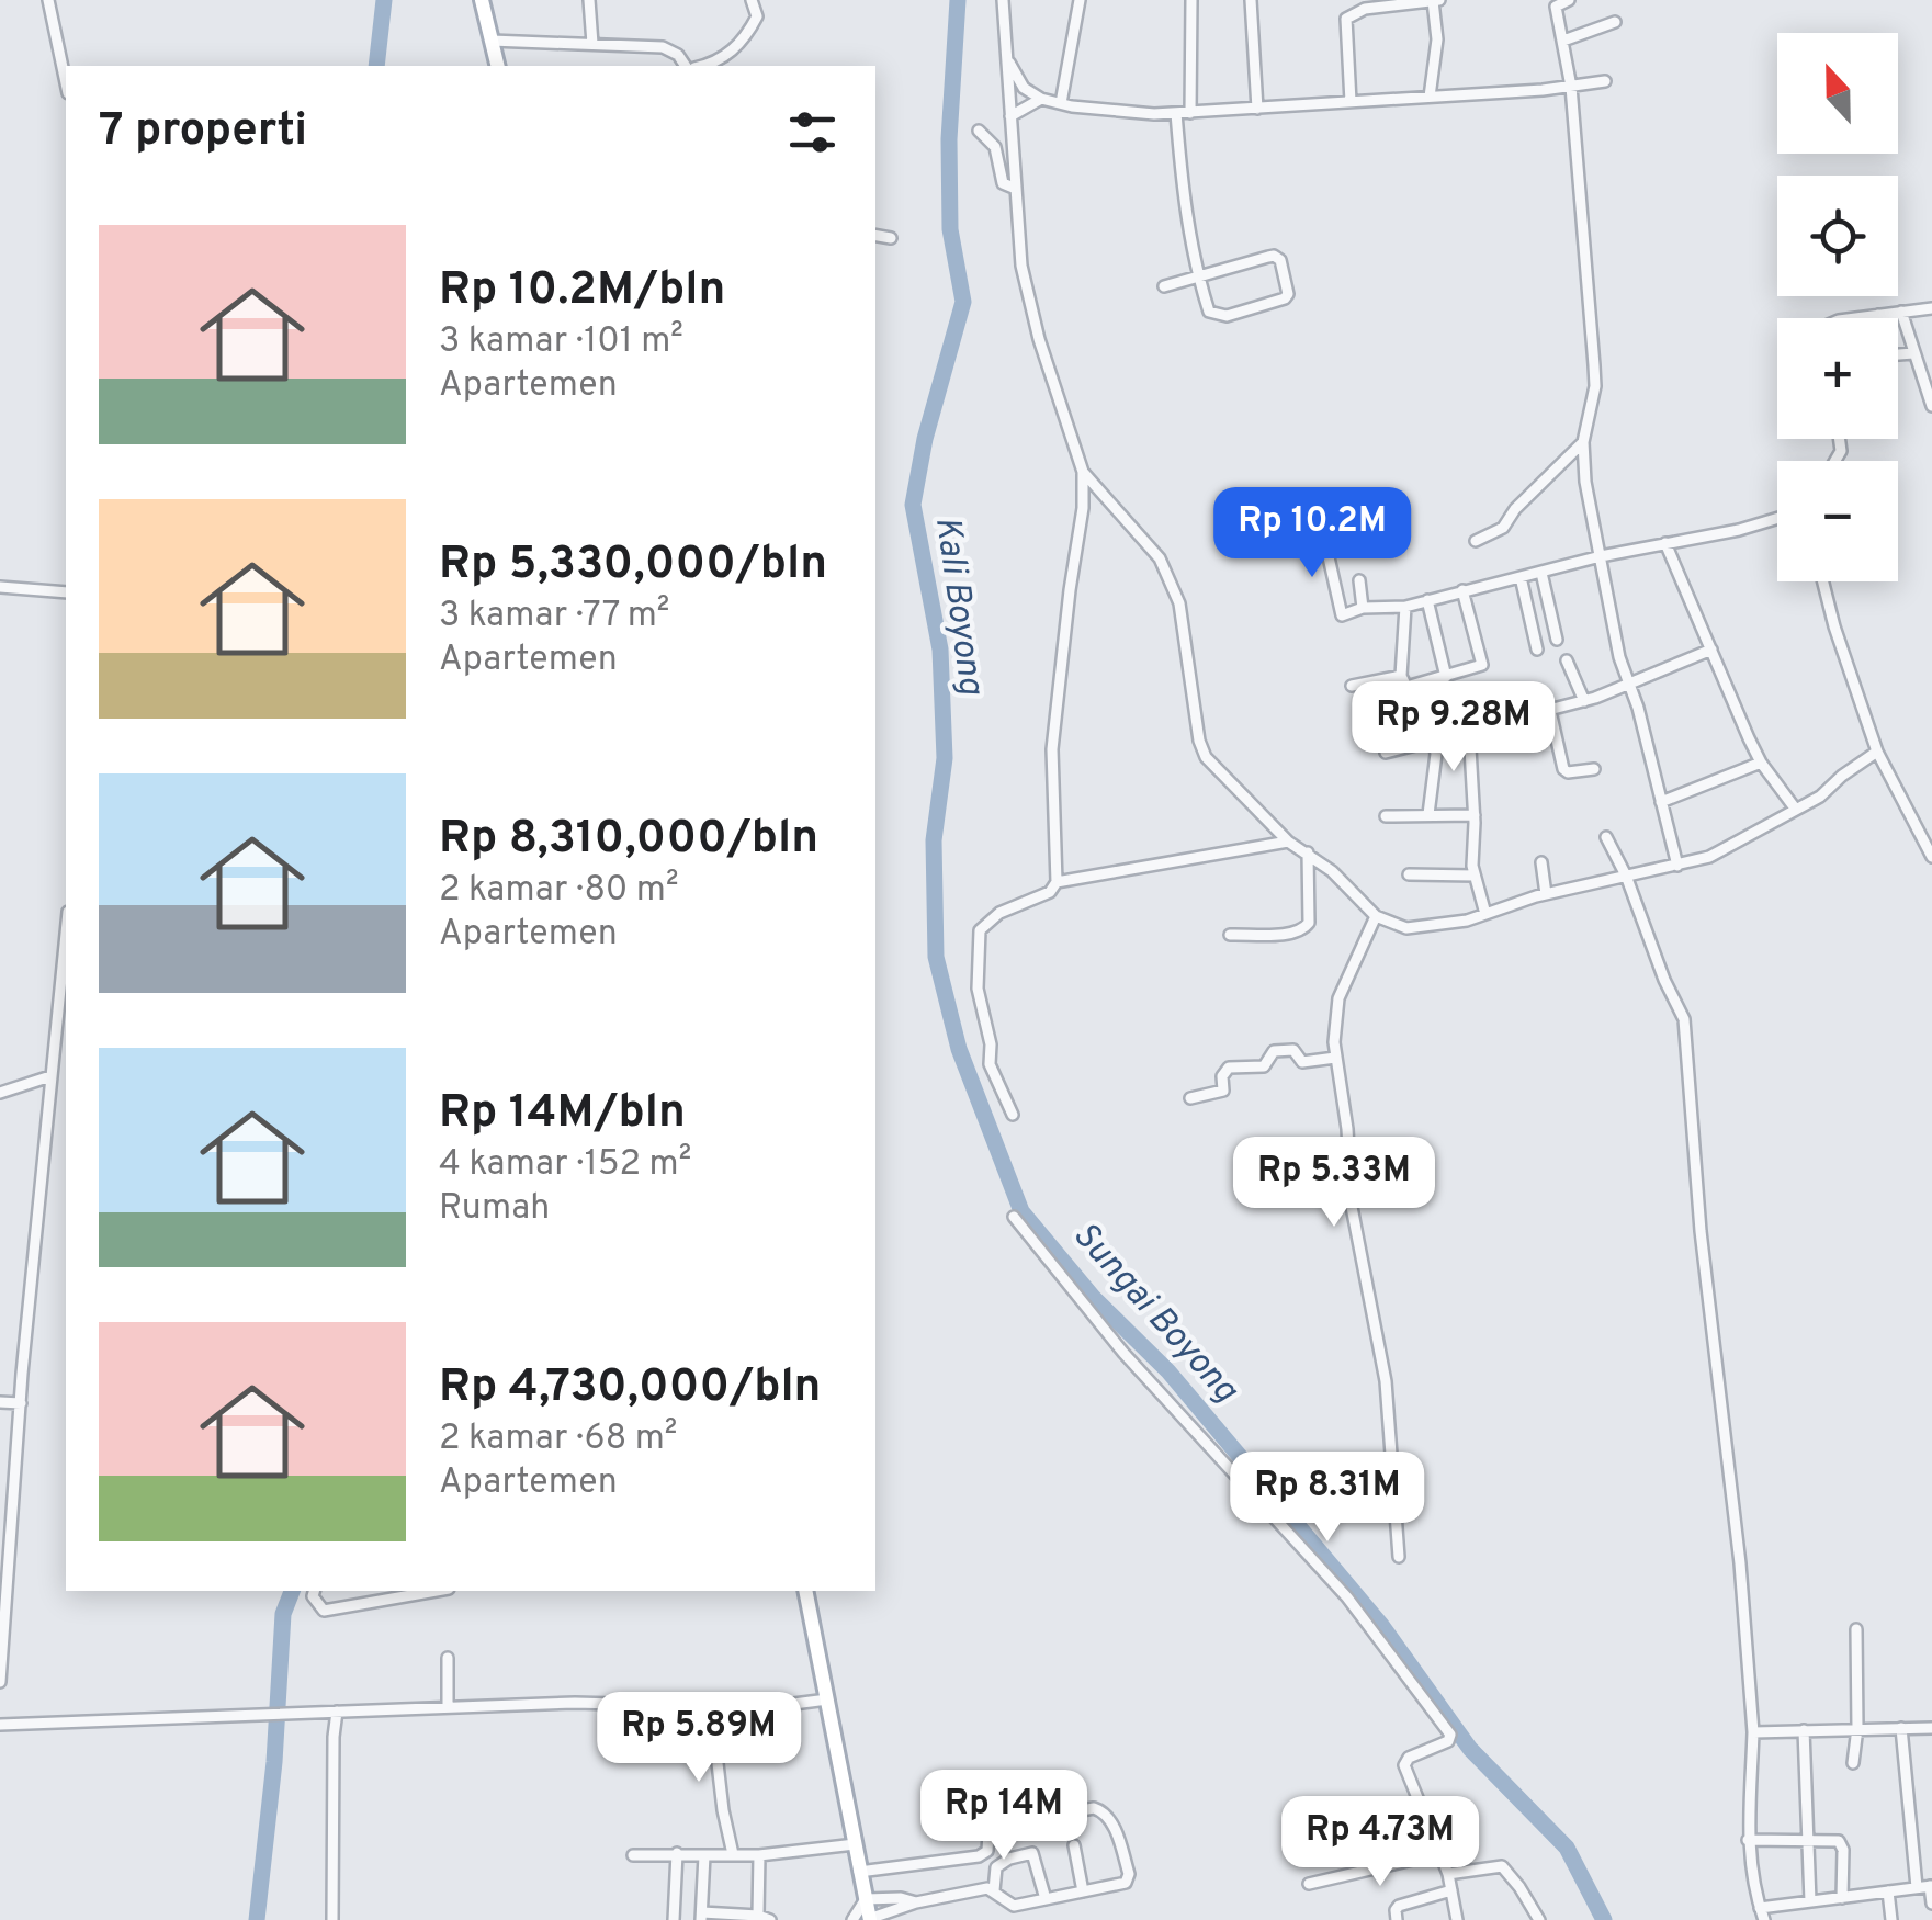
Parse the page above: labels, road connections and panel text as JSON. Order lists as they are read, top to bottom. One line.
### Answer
{"water":["Kali Boyong","Sungai Boyong"],"north":"top","page":{"map_buttons":["+","−"],"heading":"7 properti","list":[{"name":"Rp 10.2M/bln","note":"3 kamar · 101 m² · Apartemen"},{"name":"Rp 5,330,000/bln","note":"3 kamar · 77 m² · Apartemen"},{"name":"Rp 8,310,000/bln","note":"2 kamar · 80 m² · Apartemen"},{"name":"Rp 14M/bln","note":"4 kamar · 152 m² · Rumah"},{"name":"Rp 4,730,000/bln","note":"2 kamar · 68 m² · Apartemen"}],"price":["Rp 10.2M","Rp 9.28M","Rp 5.33M","Rp 8.31M","Rp 5.89M","Rp 14M","Rp 4.73M"]}}
